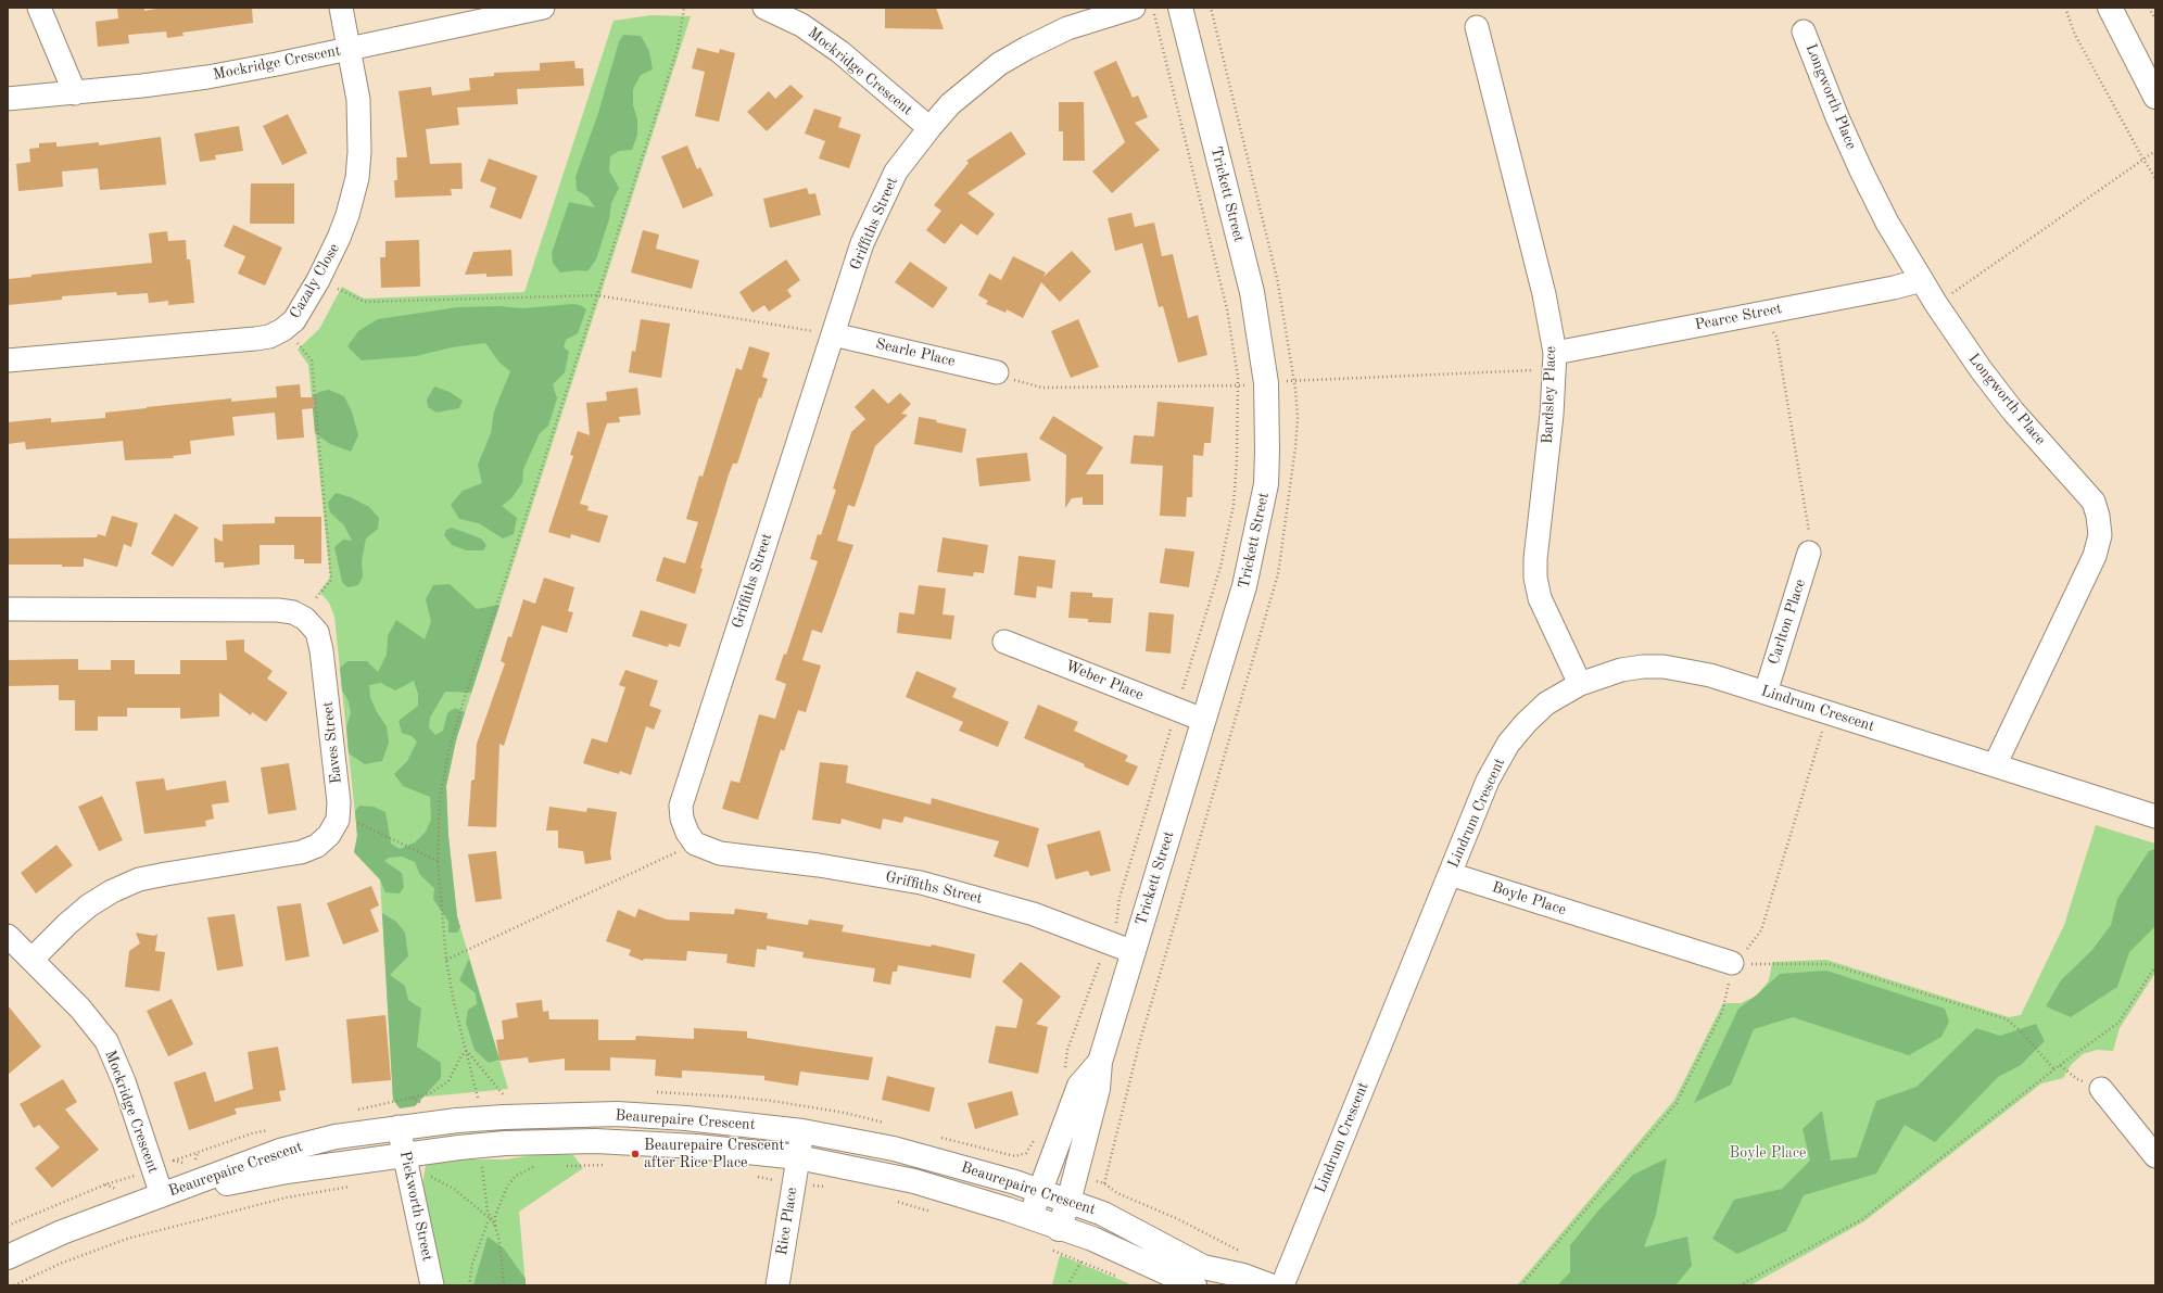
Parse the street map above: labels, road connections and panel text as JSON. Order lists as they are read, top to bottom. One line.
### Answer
{"streets":{"street":["Mockridge Crescent","Longworth Place","Trickett Street","Griffiths Street","Cazaly Close","Pearce Street","Searle Place","Bardsley Place","Carlton Place","Weber Place","Lindrum Crescent","Eaves Street","Boyle Place","Beaurepaire Crescent","Pickworth Street","Rice Place"]},"crossings":[["Mockridge Crescent","Griffiths Street"],["Mockridge Crescent","Cazaly Close"],["Mockridge Crescent","Beaurepaire Crescent"],["Longworth Place","Pearce Street"],["Longworth Place","Lindrum Crescent"],["Trickett Street","Griffiths Street"],["Trickett Street","Weber Place"],["Trickett Street","Beaurepaire Crescent"],["Griffiths Street","Searle Place"],["Pearce Street","Bardsley Place"],["Bardsley Place","Lindrum Crescent"],["Carlton Place","Lindrum Crescent"],["Lindrum Crescent","Boyle Place"],["Beaurepaire Crescent","Pickworth Street"],["Beaurepaire Crescent","Rice Place"]],"parks":["Boyle Place"],"places":["Beaurepaire Crescent after Rice Place"]}
